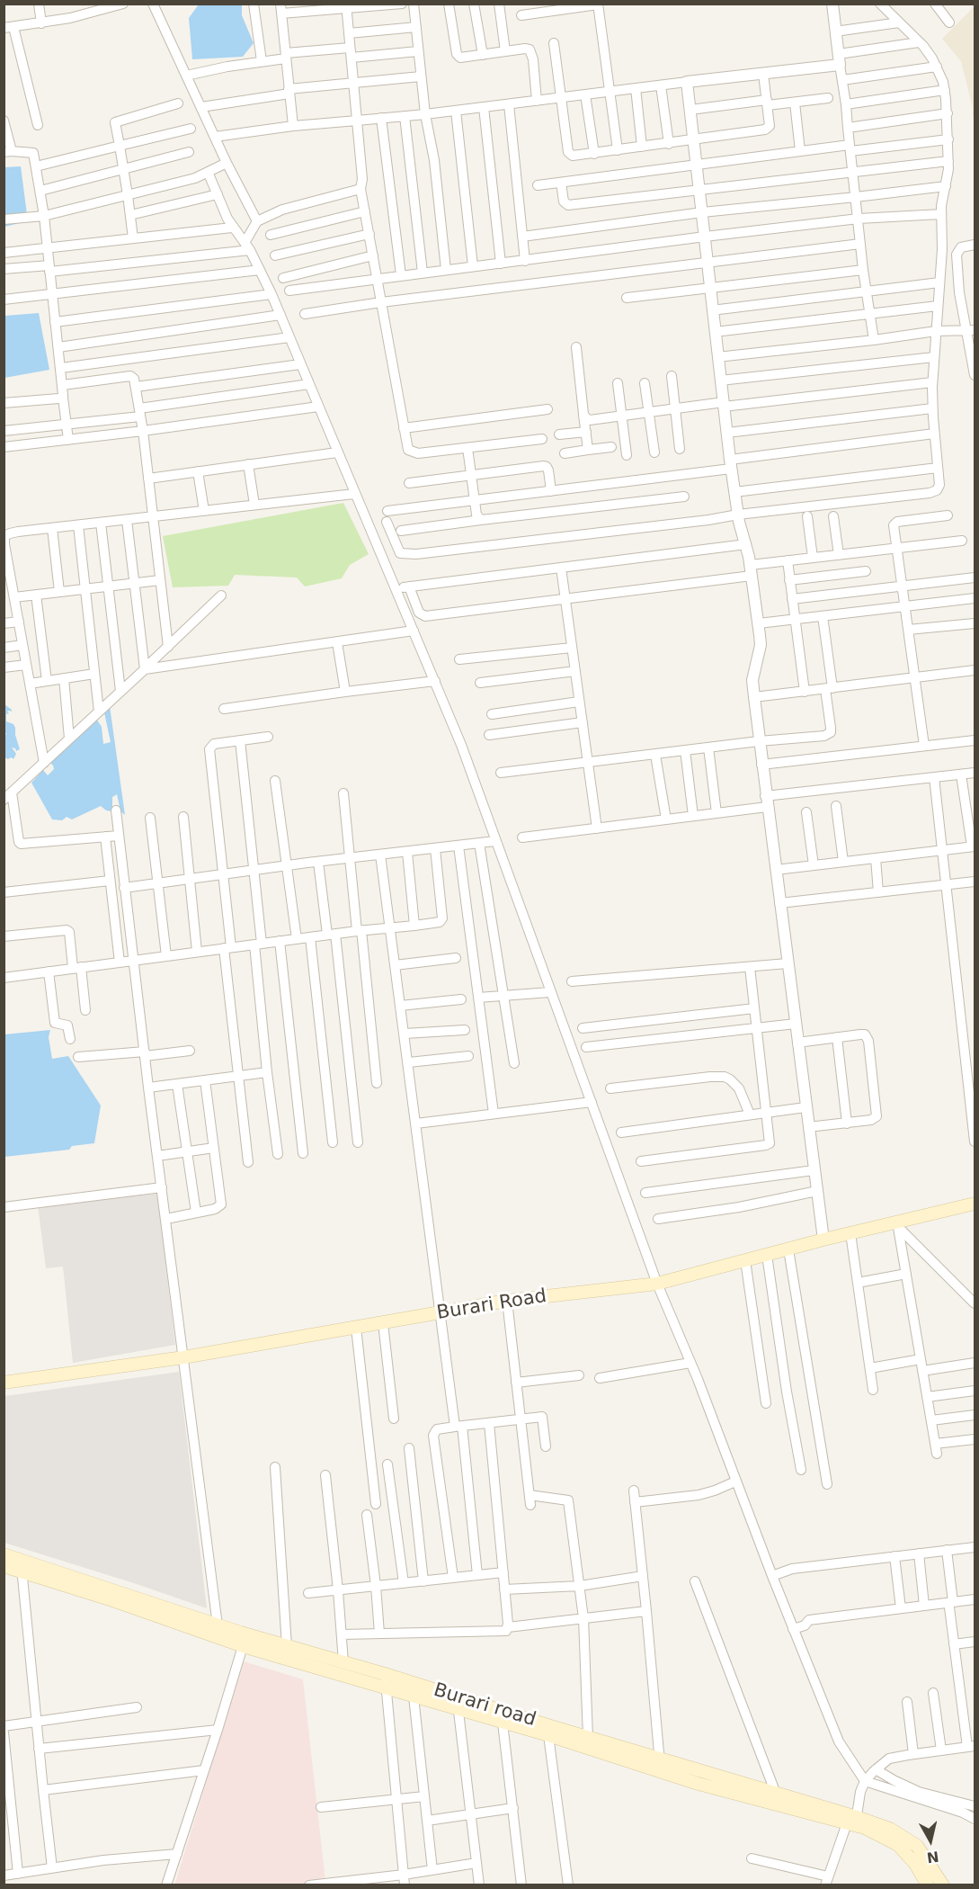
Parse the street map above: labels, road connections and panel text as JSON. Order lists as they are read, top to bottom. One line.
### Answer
{"streets":{"main road":["Burari Road","Burari road"]},"north":"bottom"}
